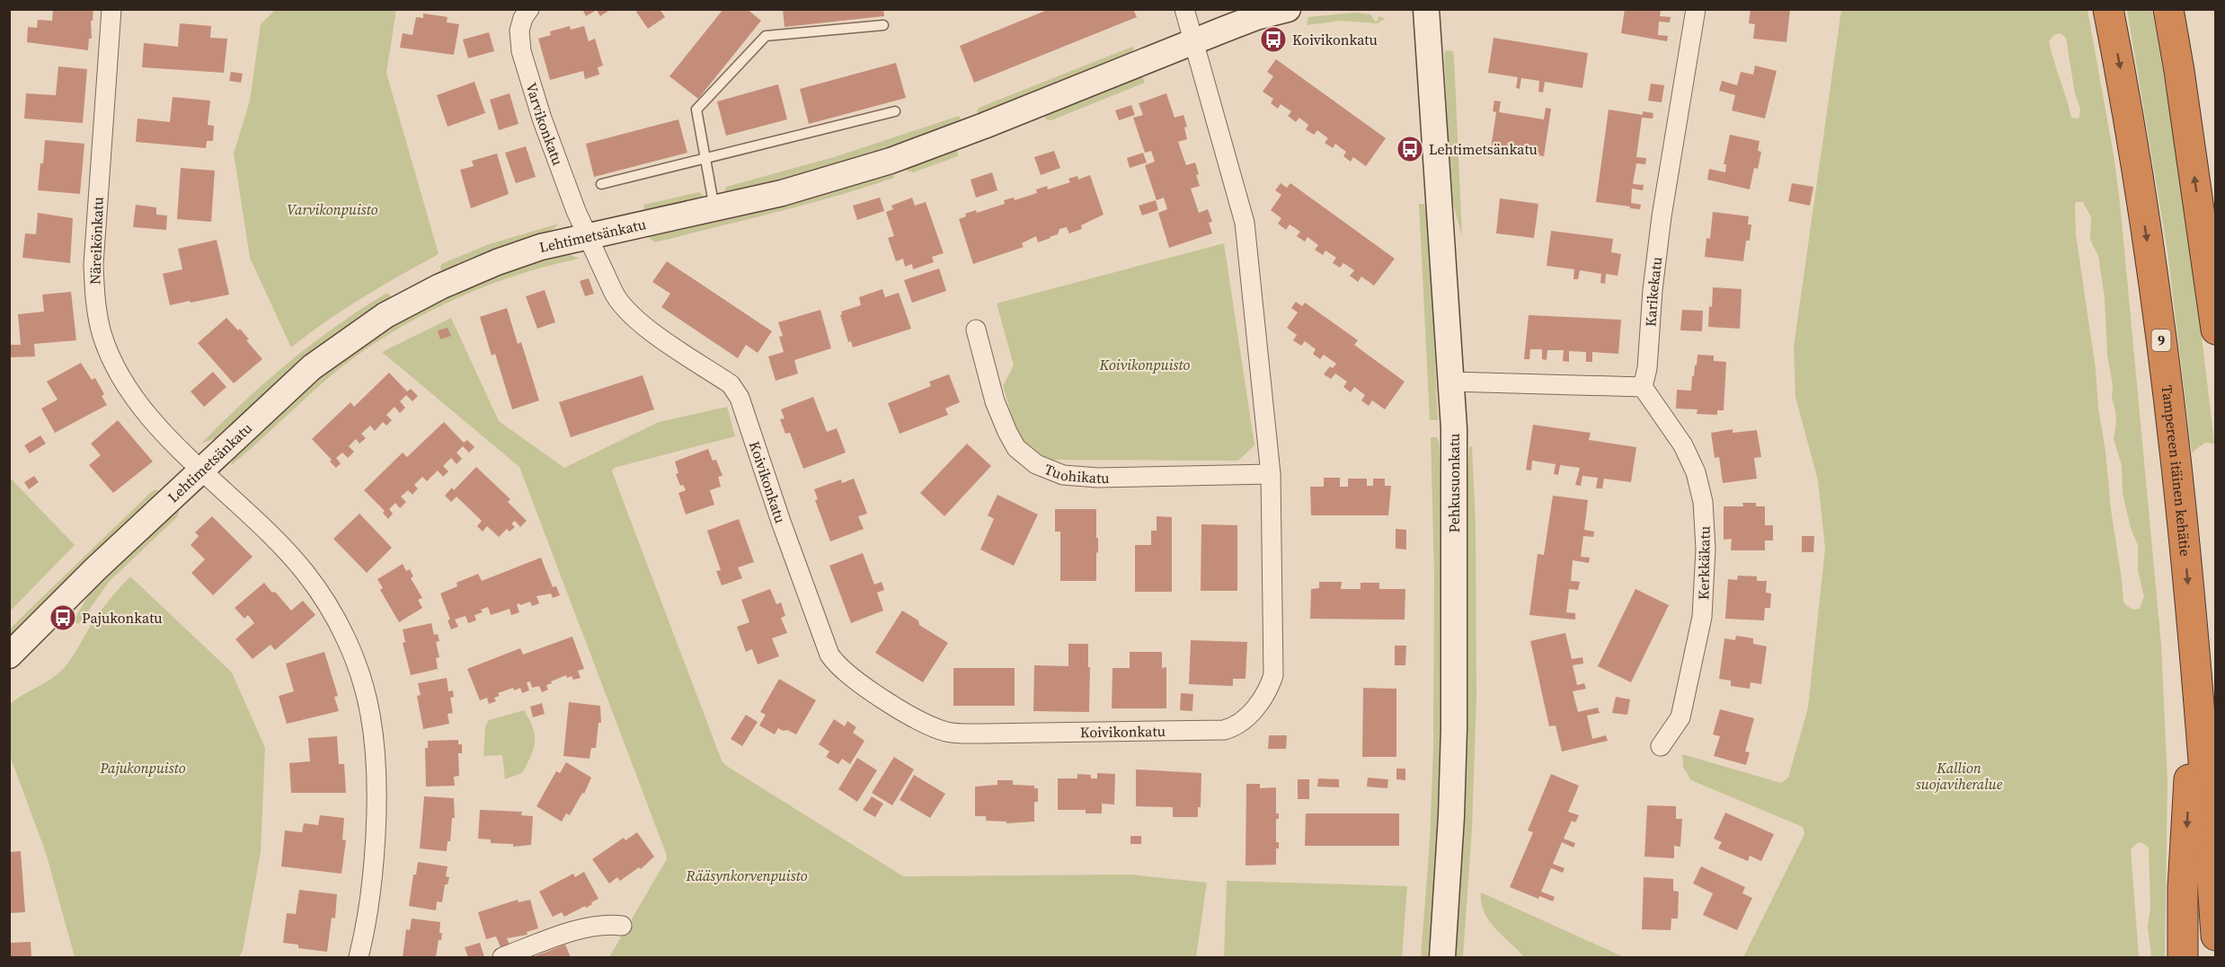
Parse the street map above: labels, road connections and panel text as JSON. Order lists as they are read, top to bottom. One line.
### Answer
{"streets":{"highway":["9","Tampereen itäinen kehätie"],"street":["Varvikonkatu","Lehtimetsänkatu","Näreikönkatu","Karikekatu","Tuohikatu","Koivikonkatu","Pehkusuonkatu","Kerkkäkatu"]},"crossings":[["Varvikonkatu","Lehtimetsänkatu"],["Varvikonkatu","Koivikonkatu"],["Lehtimetsänkatu","Näreikönkatu"],["Lehtimetsänkatu","Koivikonkatu"],["Karikekatu","Kerkkäkatu"],["Tuohikatu","Koivikonkatu"]],"parks":["Varvikonpuisto","Koivikonpuisto","Pajukonpuisto","Kallion suojaviheralue","Rääsynkorvenpuisto"],"places":{"bus stop":["Koivikonkatu","Lehtimetsänkatu","Pajukonkatu"]}}
